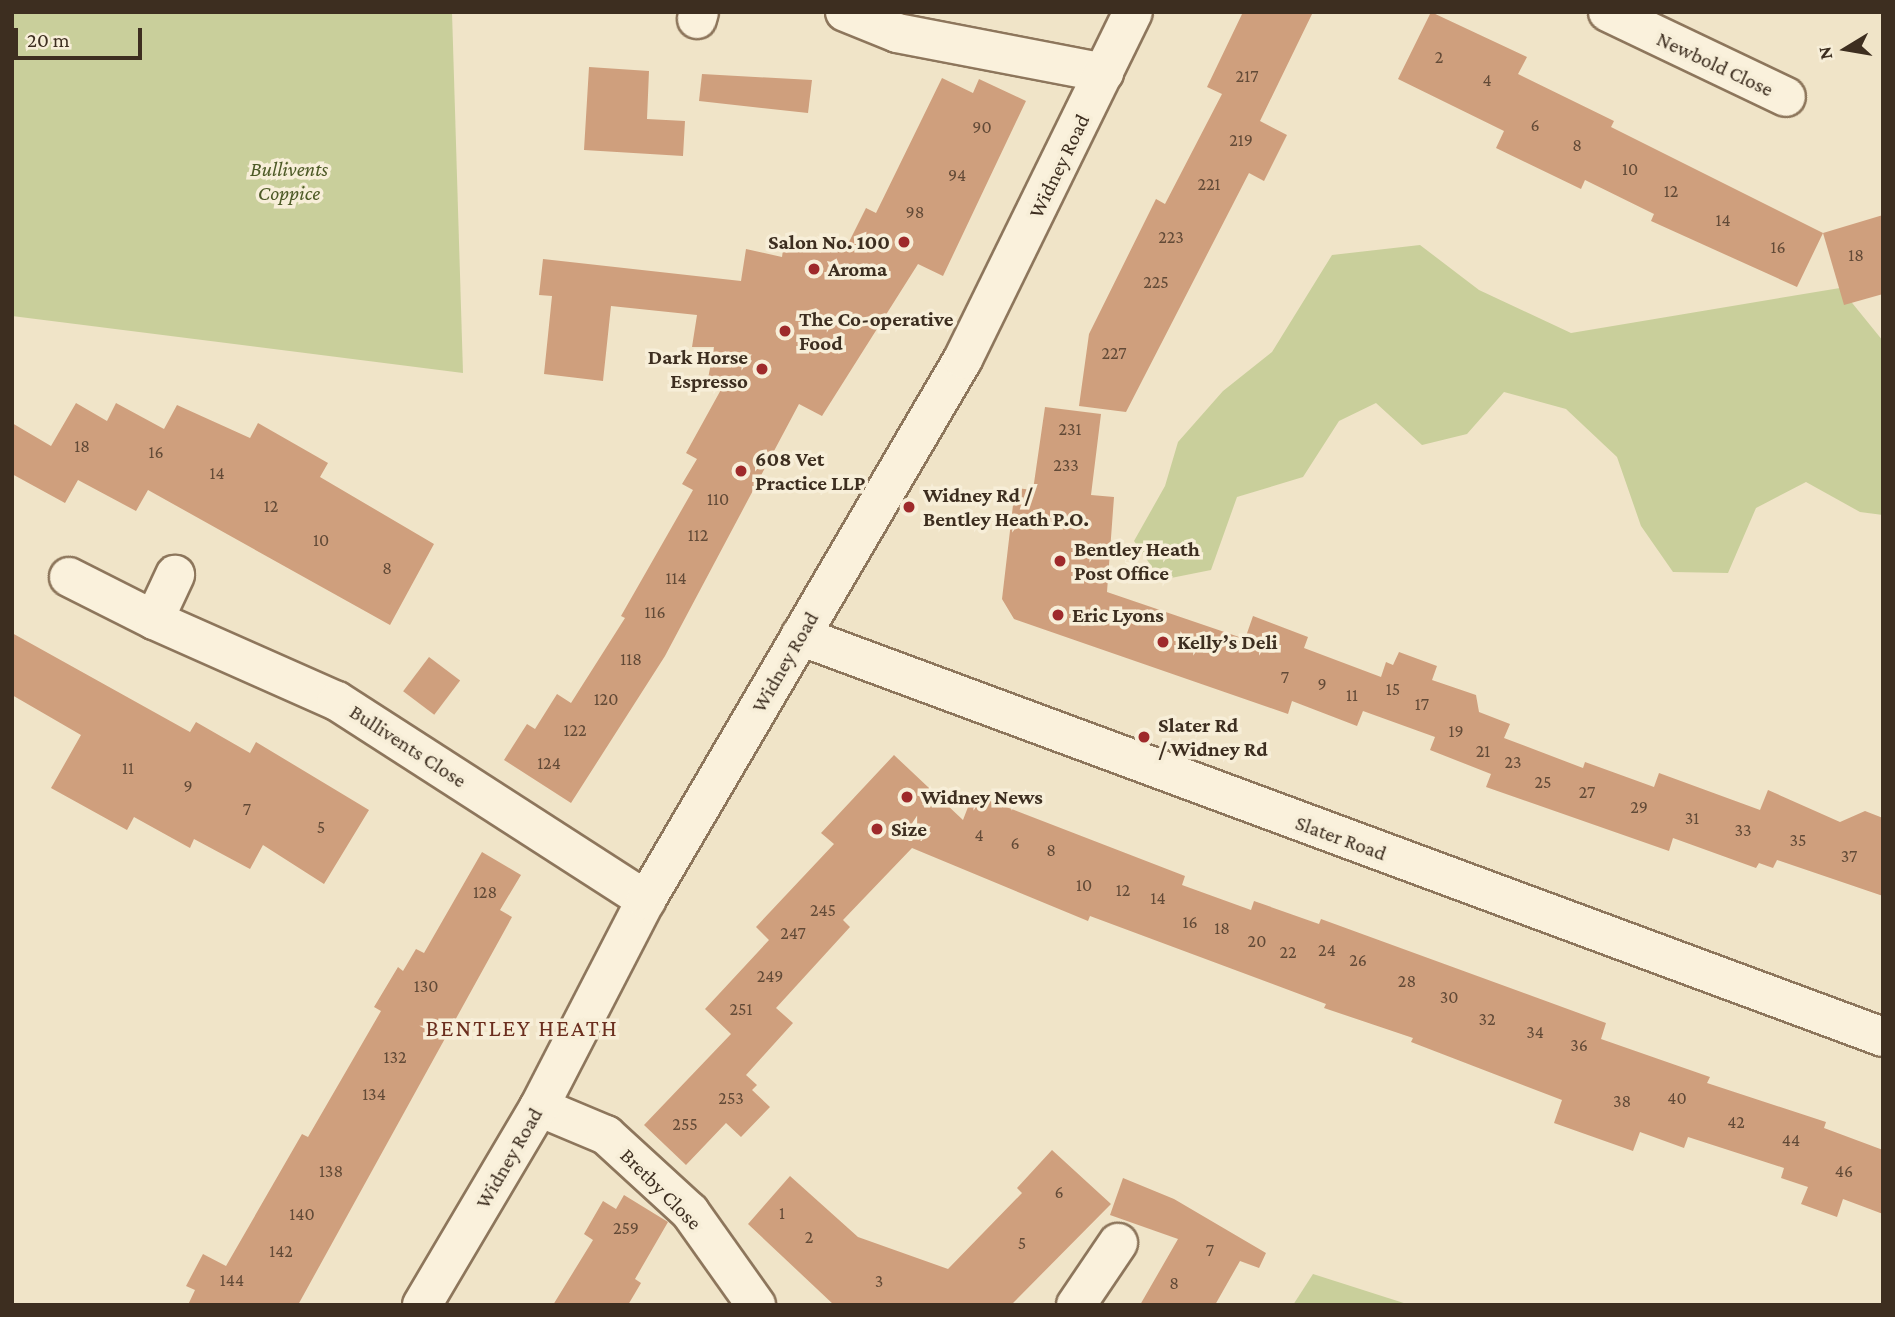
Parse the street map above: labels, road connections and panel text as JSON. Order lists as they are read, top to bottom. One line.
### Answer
{"streets":{"street":["Newbold Close","Widney Road","Bullivents Close","Slater Road","Bretby Close"]},"crossings":[["Widney Road","Bullivents Close"],["Widney Road","Slater Road"],["Widney Road","Bretby Close"]],"districts":["BENTLEY HEATH"],"parks":["Bullivents Coppice"],"places":["Salon No. 100","Aroma","The Co-operative Food","Dark Horse Espresso","608 Vet Practice LLP","Widney Rd / Bentley Heath P.O.","Bentley Heath Post Office","Eric Lyons","Kelly’s Deli","Slater Rd / Widney Rd","Widney News","Size"],"house_numbers":["2","217","4","6","90","219","8","10","94","221","12","98","14","223","16","18","225","227","231","18","16","233","14","110","12","112","10","8","114","116","118","7","9","15","11","120","17","122","19","21","23","124","11","25","9","27","29","7","31","5","33","4","35","6","8","37","10","12","128","14","245","16","18","247","20","24","22","26","249","28","130","30","251","32","34","36","132","134","253","40","38","42","255","44","138","46","6","1","140","259","2","5","7","142","144","3","8"],"scale_bar":"20 m","north":"left"}
